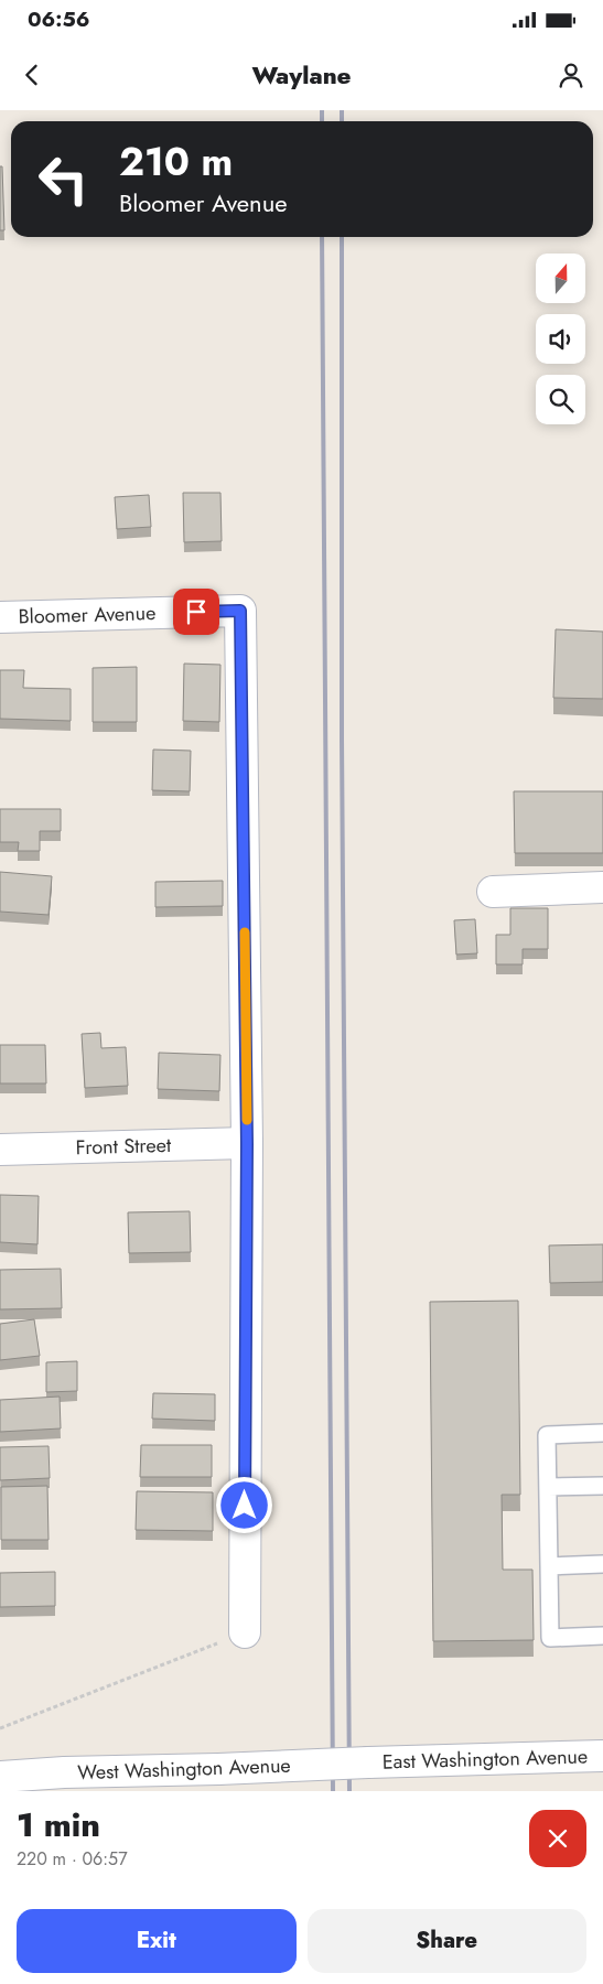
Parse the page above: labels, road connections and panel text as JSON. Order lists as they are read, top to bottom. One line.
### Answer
{"streets":{"street":["Bloomer Avenue","Front Street","East Washington Avenue","West Washington Avenue"]},"crossings":[["Bloomer Avenue","Front Street"],["East Washington Avenue","West Washington Avenue"]],"north":"top","page":{"status":"06:56","header":"Waylane","turn":["210 m","Bloomer Avenue"],"heading":["1 min","220 m · 06:57"],"buttons":["Exit","Share"]}}
